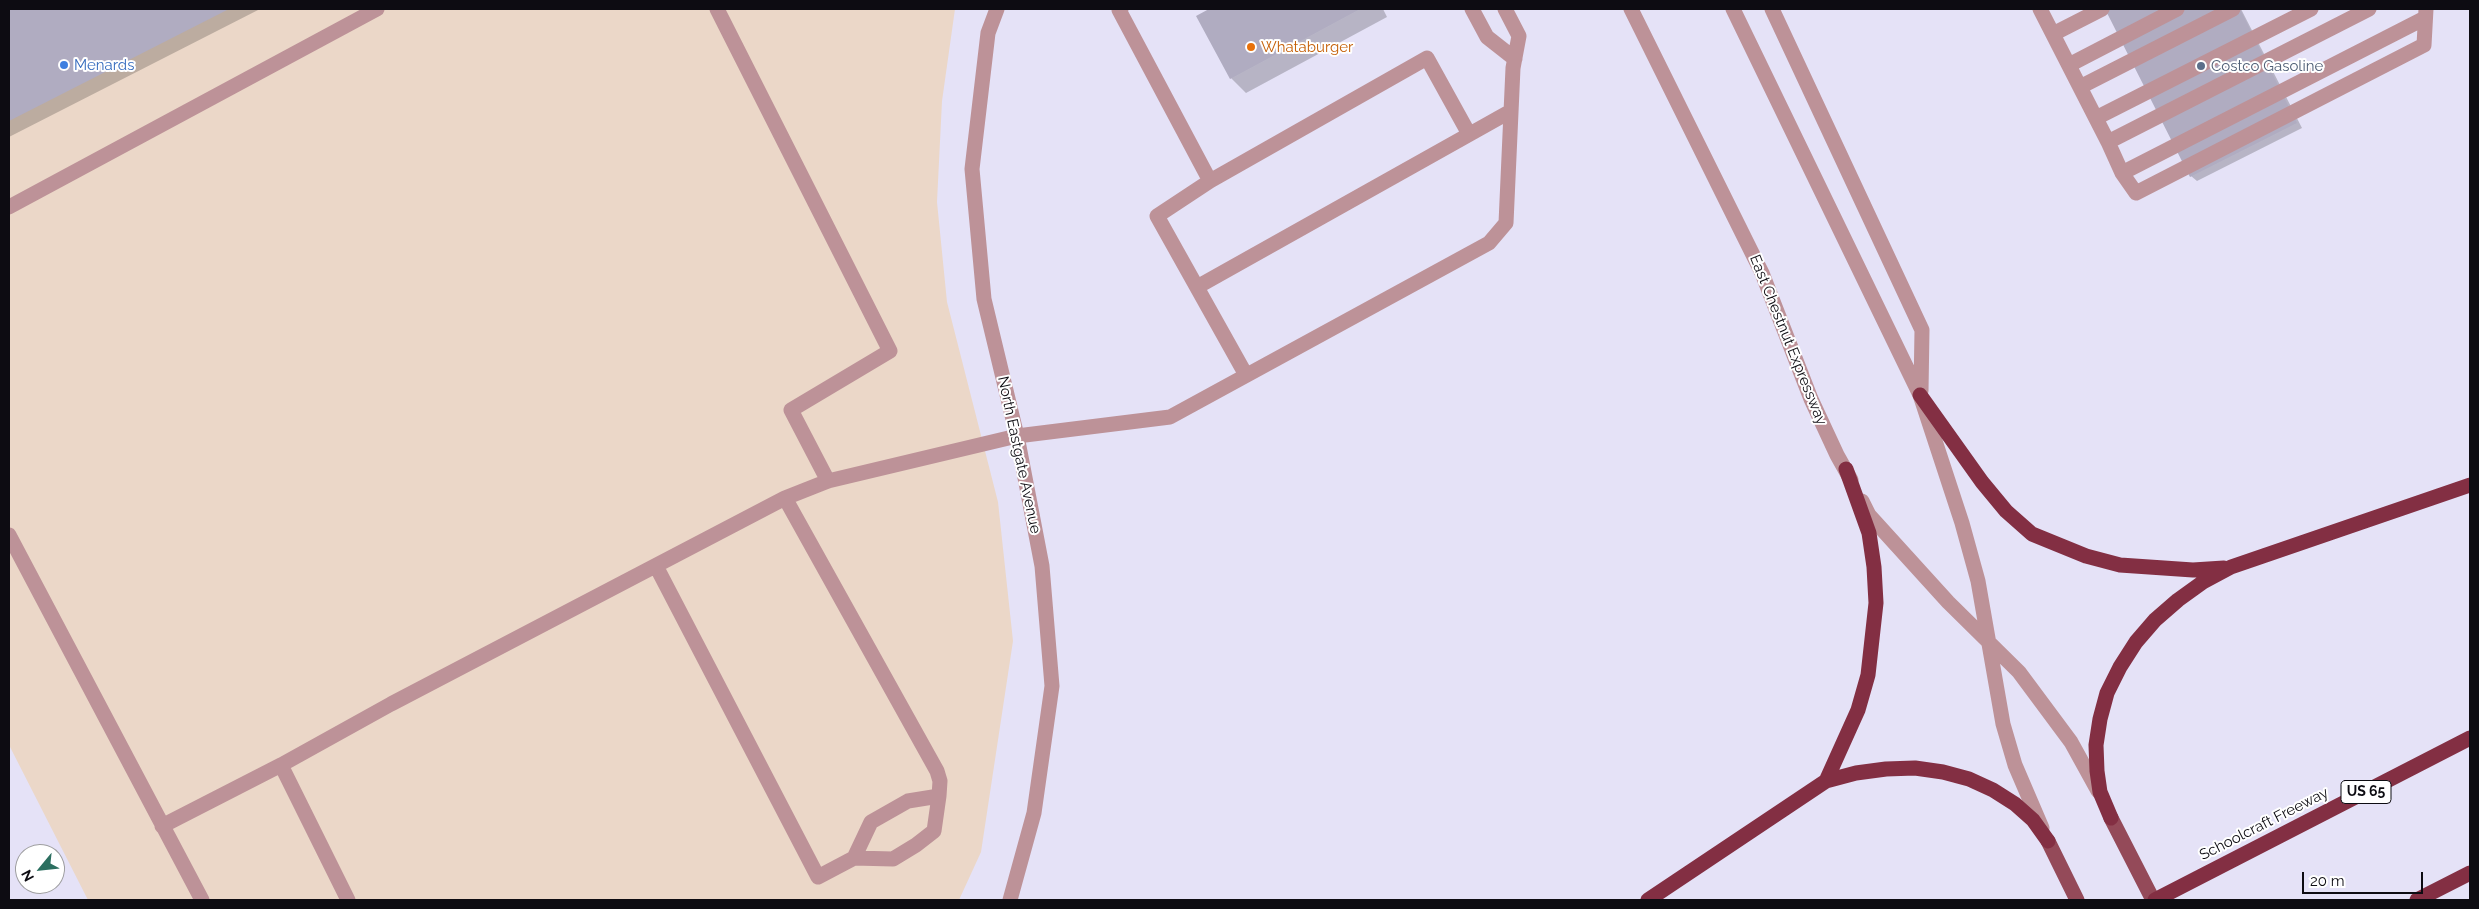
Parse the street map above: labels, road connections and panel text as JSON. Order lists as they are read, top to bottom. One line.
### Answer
{"streets":{"highway":["US 65","Schoolcraft Freeway"],"main road":["East Chestnut Expressway"],"street":["North Eastgate Avenue"]},"crossings":[["East Chestnut Expressway","Schoolcraft Freeway"]],"places":["Whataburger","Menards","Costco Gasoline"],"scale_bar":"20 m","north":"bottom left"}
